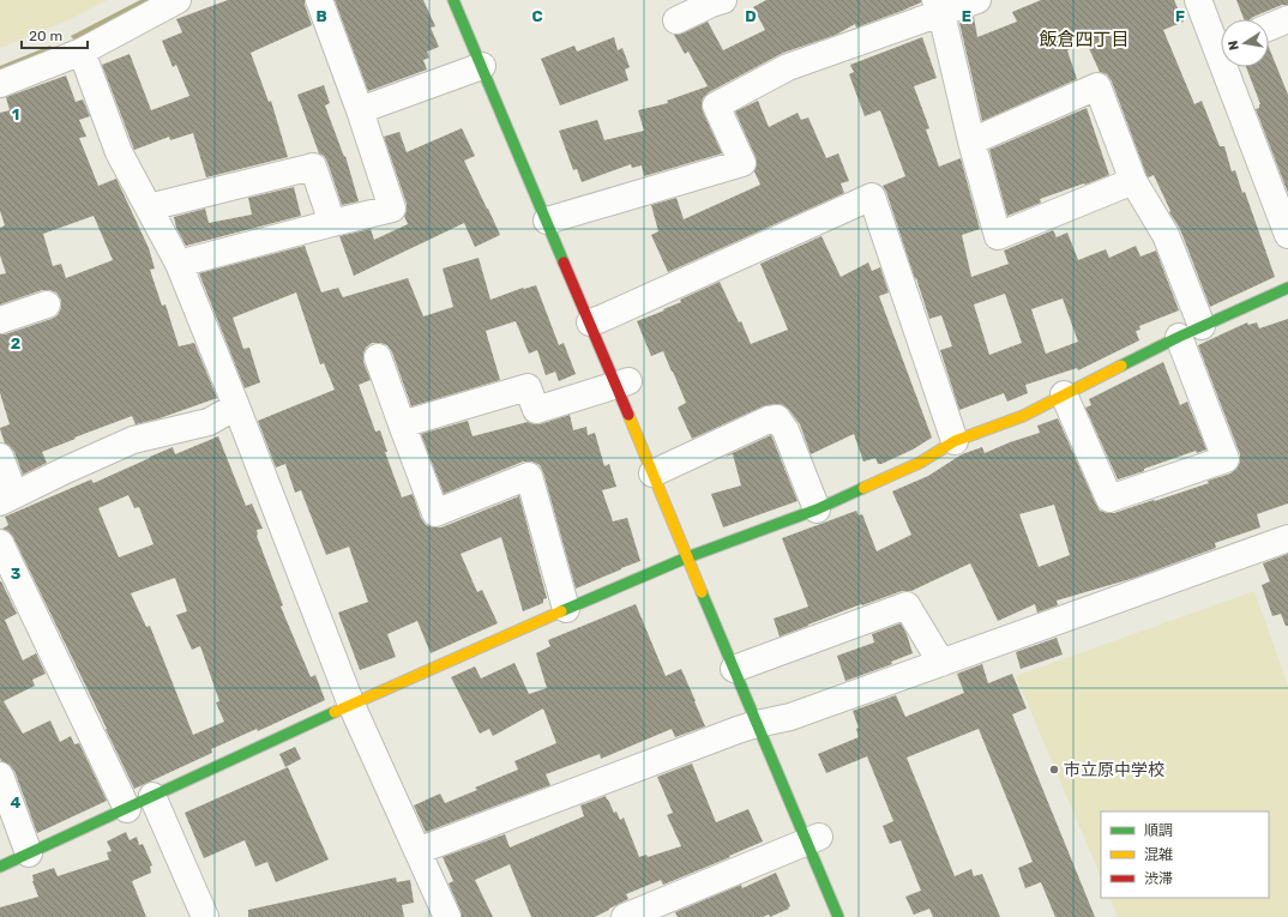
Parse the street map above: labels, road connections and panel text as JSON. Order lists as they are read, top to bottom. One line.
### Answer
{"districts":["飯倉四丁目"],"places":["市立原中学校"],"legend":["順調","混雑","渋滞"],"scale_bar":"20 m","north":"left","grid":{"columns":["B","C","D","E","F"],"rows":["1","2","3","4"]}}
